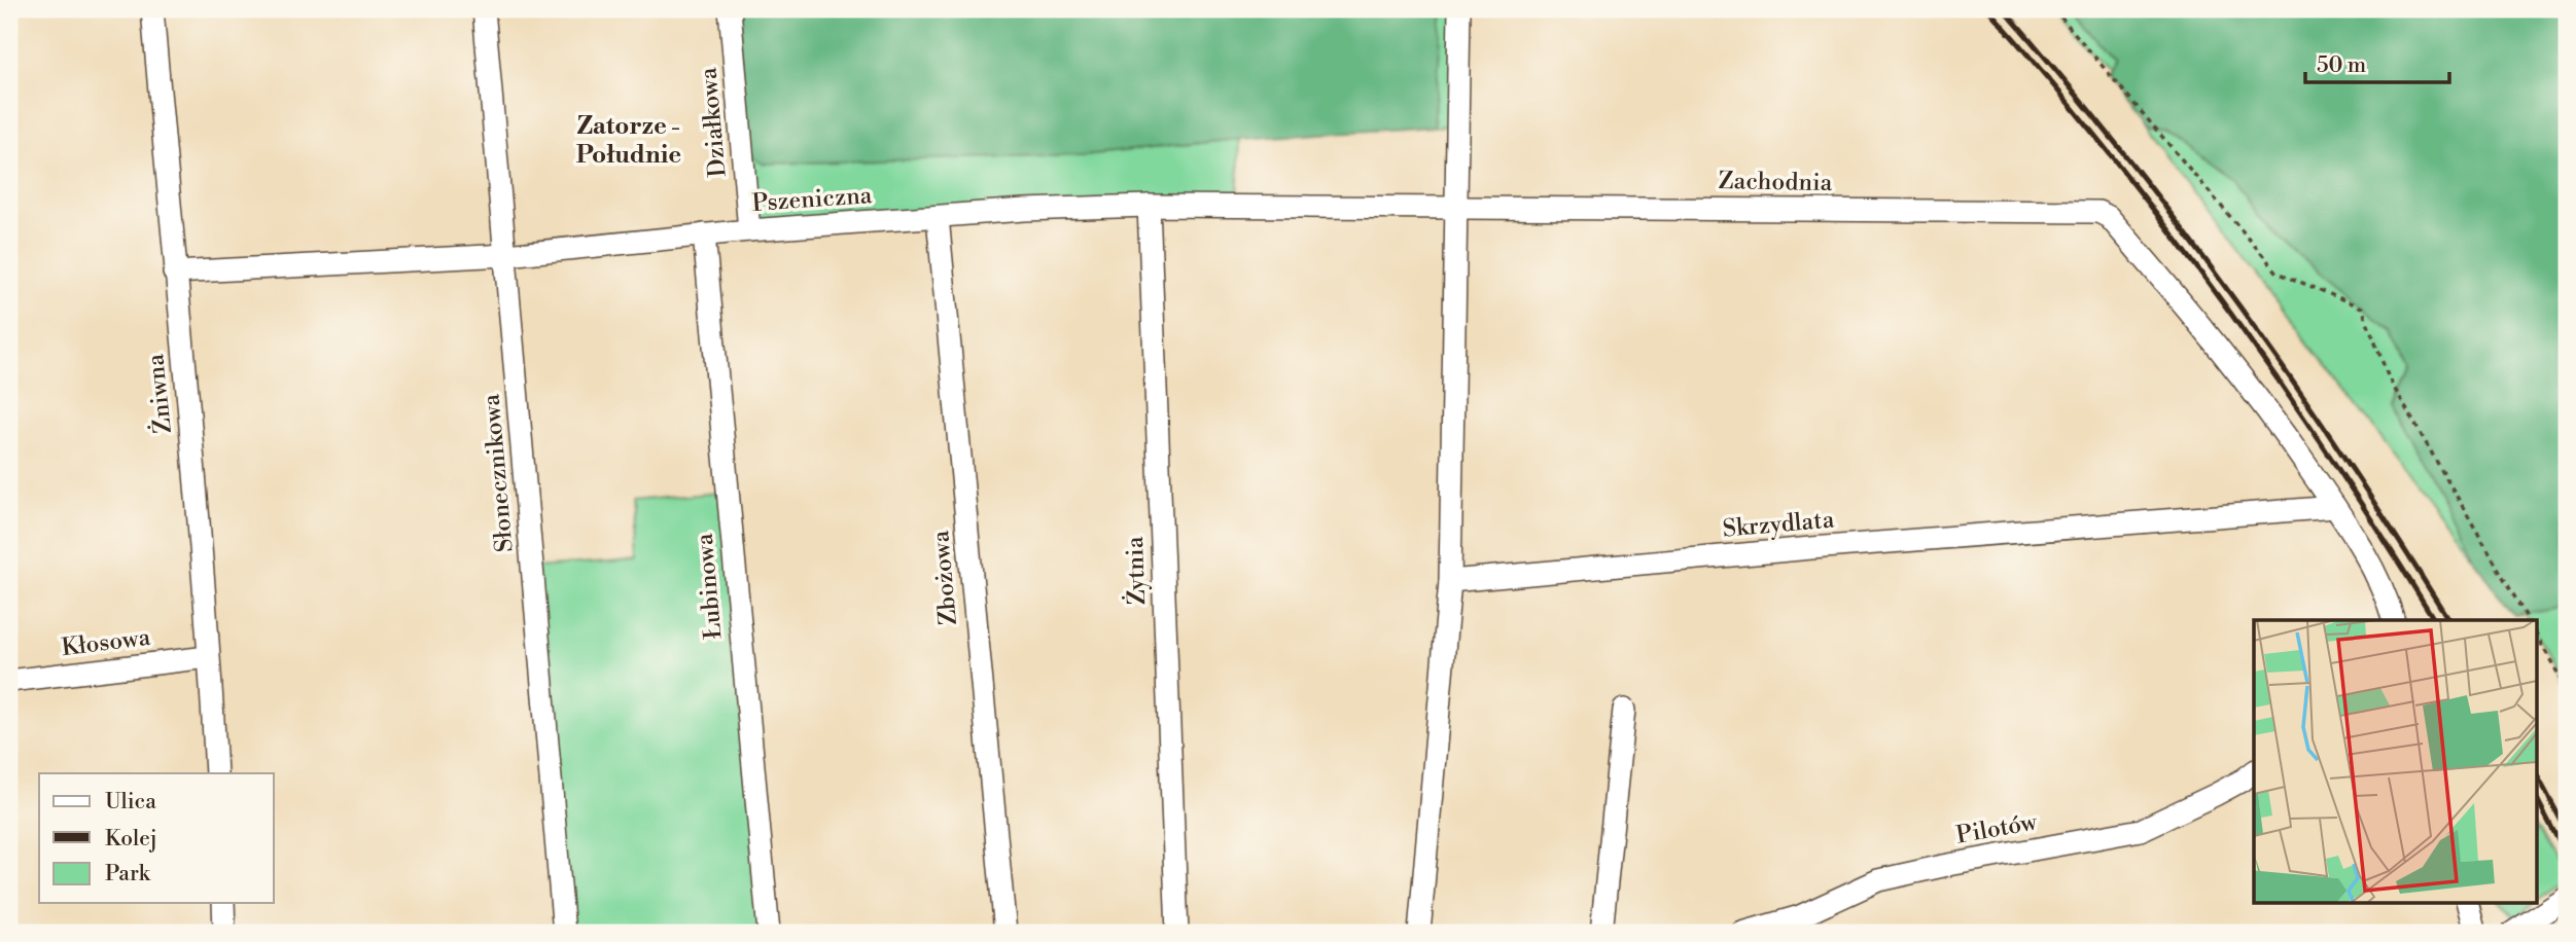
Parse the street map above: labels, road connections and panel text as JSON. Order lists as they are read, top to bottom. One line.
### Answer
{"streets":{"street":["Działkowa","Zachodnia","Pszeniczna","Żniwna","Słonecznikowa","Skrzydlata","Żytnia","Zbożowa","Łubinowa","Kłosowa","Pilotów"]},"crossings":[["Działkowa","Pszeniczna"],["Zachodnia","Pszeniczna"],["Zachodnia","Skrzydlata"],["Pszeniczna","Żniwna"],["Pszeniczna","Słonecznikowa"],["Pszeniczna","Żytnia"],["Pszeniczna","Zbożowa"],["Pszeniczna","Łubinowa"],["Żniwna","Kłosowa"]],"districts":["Zatorze - Południe"],"legend":["Ulica","Kolej","Park"],"scale_bar":"50 m"}
